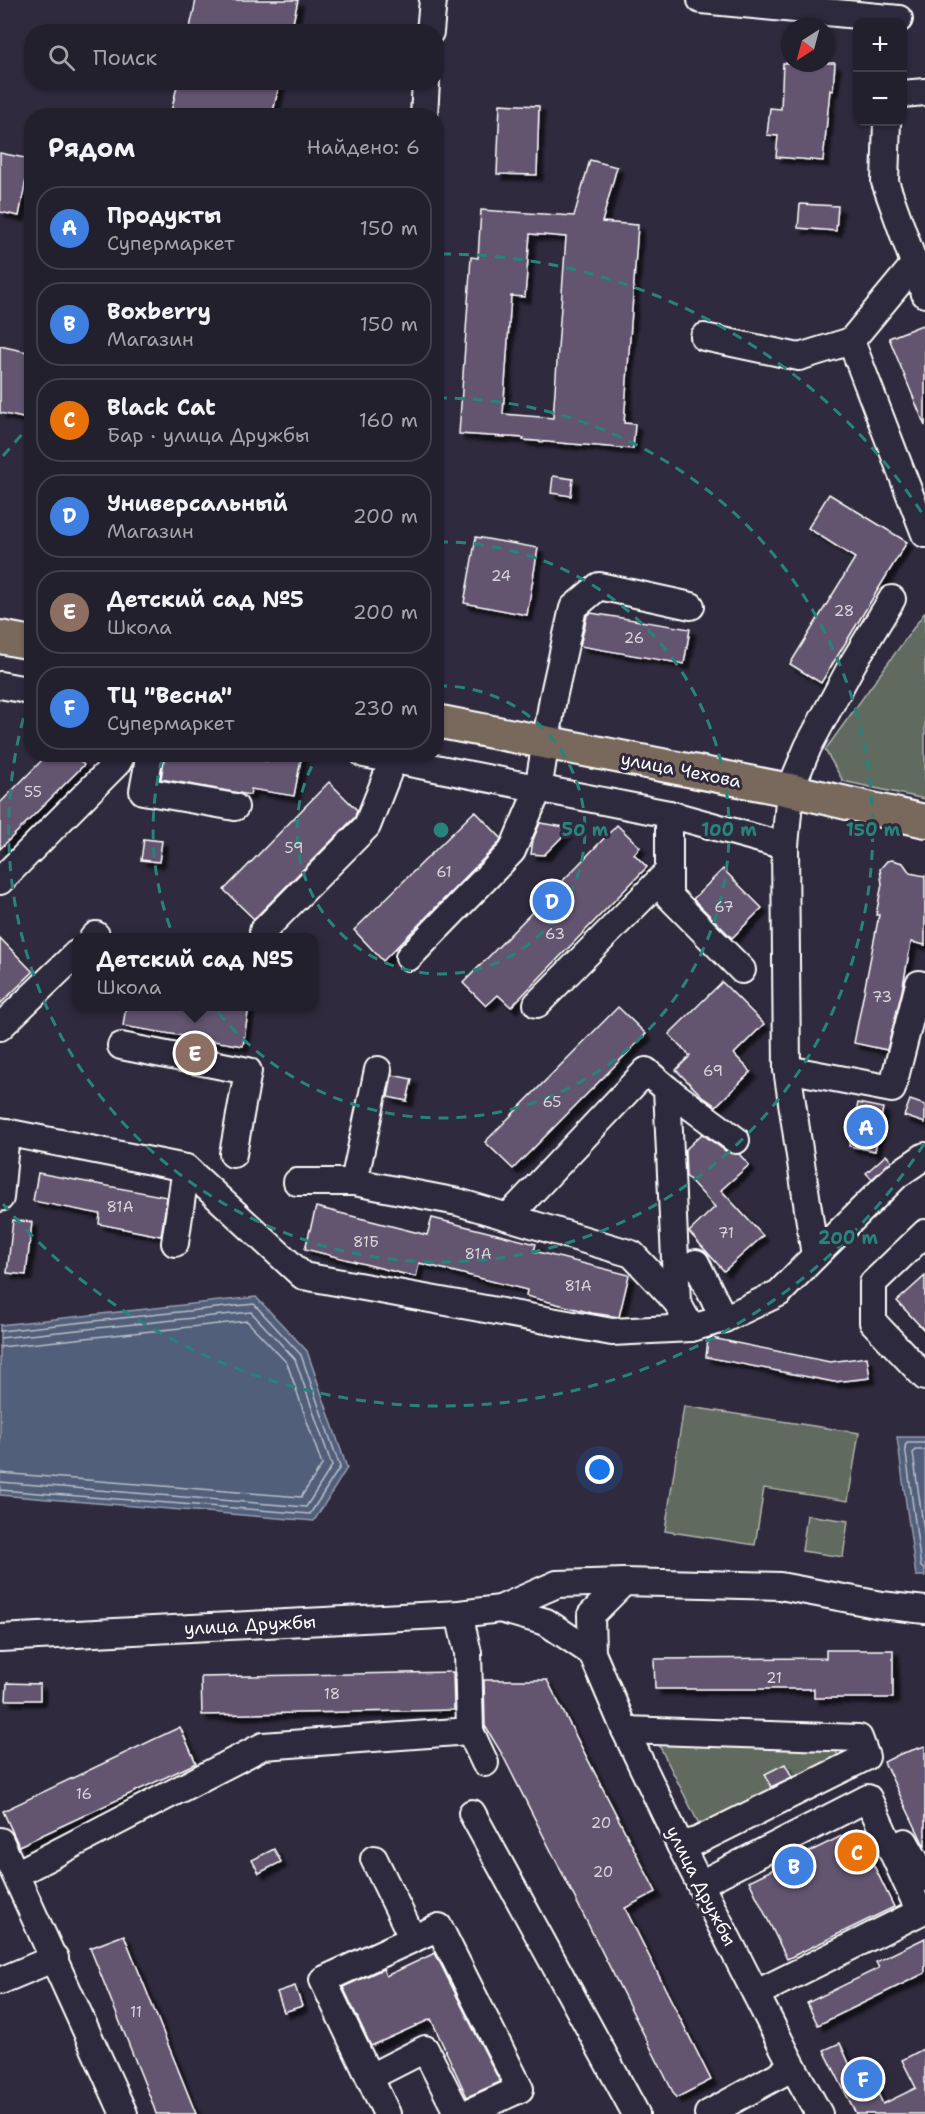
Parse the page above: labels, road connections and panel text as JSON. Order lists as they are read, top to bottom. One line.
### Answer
{"streets":{"main road":["улица Чехова"],"street":["улица Дружбы"]},"house_numbers":["24","28","26","55","59","61","67","63","73","69","65","81А","71","81Б","81А","81А","21","18","16","20","20","11"],"north":"bottom left","page":{"map_buttons":["+","−"],"search":"Поиск","heading":["Рядом","Найдено: 6"],"list":[{"mark":"A","name":"Продукты","note":"Супермаркет","value":"150 m"},{"mark":"B","name":"Boxberry","note":"Магазин","value":"150 m"},{"mark":"C","name":"Black Cat","note":"Бар · улица Дружбы","value":"160 m"},{"mark":"D","name":"Универсальный","note":"Магазин","value":"200 m"},{"mark":"E","name":"Детский сад №5","note":"Школа","value":"200 m"},{"mark":"F","name":"ТЦ \"Весна\"","note":"Супермаркет","value":"230 m"}],"pins":["D","E","A","C","B","F"],"popup":["Детский сад №5","Школа"]},"rings":["50 m","100 m","150 m","200 m"]}
